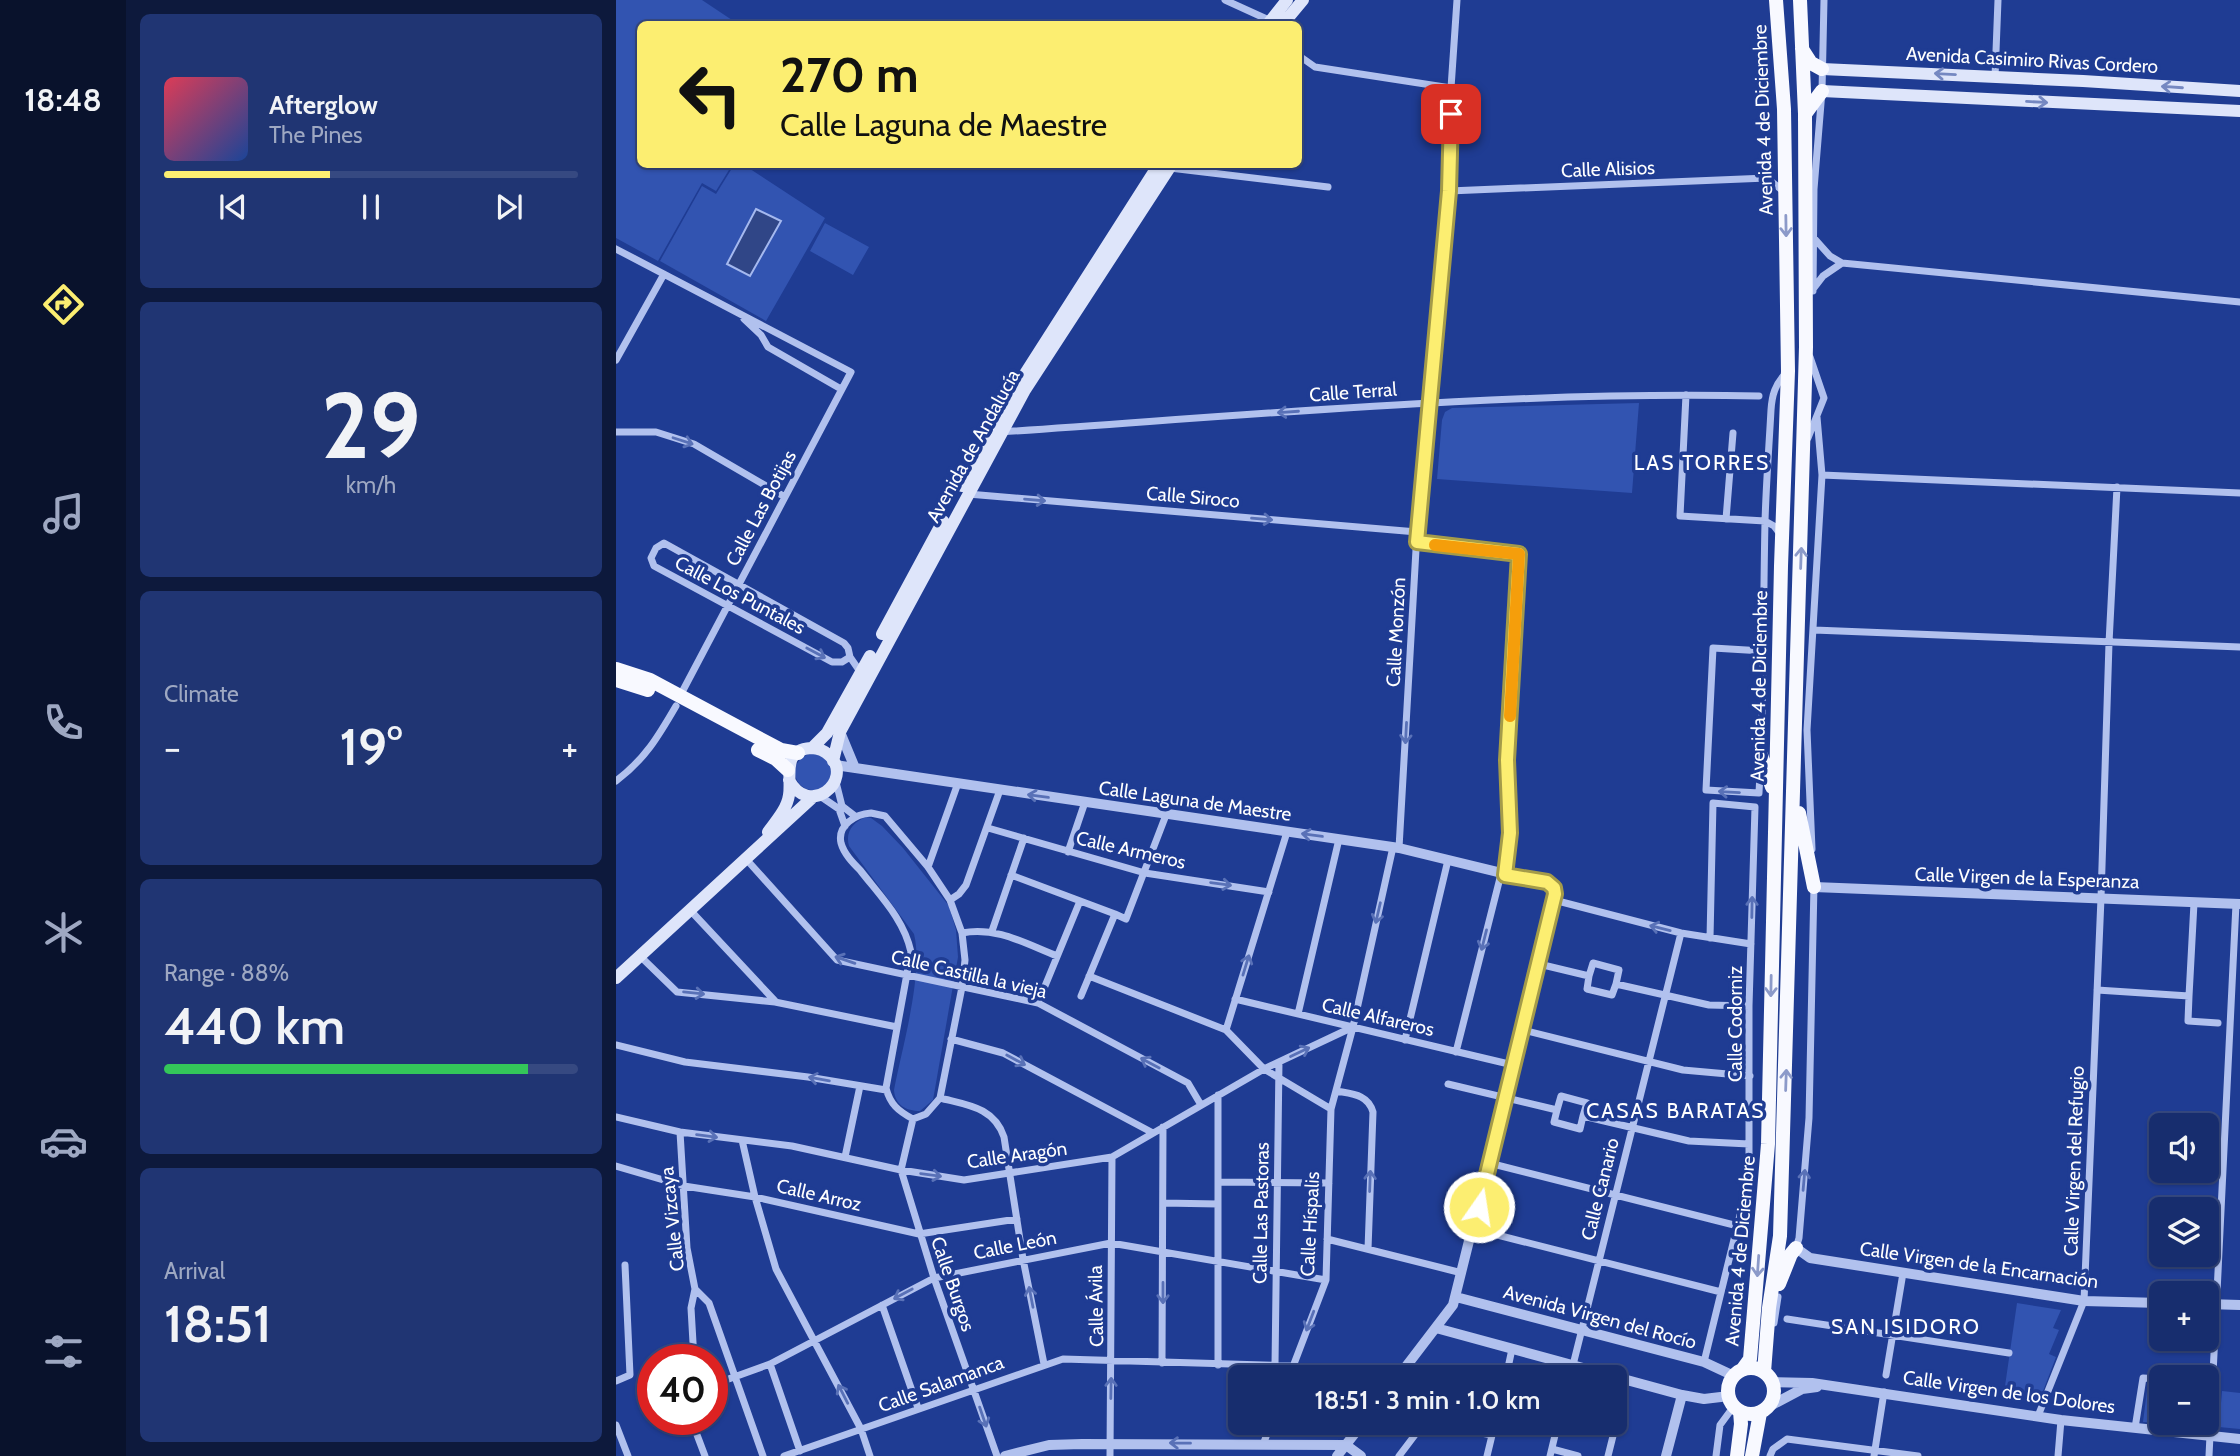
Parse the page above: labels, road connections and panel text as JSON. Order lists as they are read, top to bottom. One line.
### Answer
{"streets":{"main road":["Avenida Casimiro Rivas Cordero","Avenida 4 de Diciembre","Avenida de Andalucía"],"street":["Calle Alisios","Calle Terral","Calle Siroco","Calle Las Botijas","Calle Los Puntales","Calle Monzón","Calle Laguna de Maestre","Calle Armeros","Calle Virgen de la Esperanza","Calle Castilla la vieja","Calle Alfareros","Calle Codorniz","Calle Aragón","Calle Virgen del Refugio","Calle Canario","Calle Arroz","Calle Las Pastoras","Calle Vizcaya","Calle Híspalis","Calle León","Calle Virgen de la Encarnación","Calle Burgos","Calle Ávila","Avenida Virgen del Rocío","Calle Salamanca","Calle Virgen de los Dolores"]},"crossings":[["Avenida 4 de Diciembre","Calle Alisios"],["Avenida 4 de Diciembre","Avenida Virgen del Rocío"],["Avenida 4 de Diciembre","Calle Virgen de los Dolores"],["Calle Alisios","Calle Monzón"],["Calle Terral","Avenida de Andalucía"],["Calle Terral","Calle Monzón"],["Avenida de Andalucía","Calle Siroco"],["Avenida de Andalucía","Calle Laguna de Maestre"],["Calle Siroco","Calle Monzón"],["Calle Las Botijas","Calle Los Puntales"],["Calle Monzón","Calle Laguna de Maestre"],["Calle Monzón","Calle Alfareros"],["Calle Monzón","Calle Aragón"],["Calle Monzón","Calle Híspalis"],["Calle Virgen de la Esperanza","Calle Virgen del Refugio"],["Calle Castilla la vieja","Calle Aragón"],["Calle Alfareros","Calle Aragón"],["Calle Alfareros","Calle Híspalis"],["Calle Codorniz","Avenida Virgen del Rocío"],["Calle Aragón","Calle Las Pastoras"],["Calle Aragón","Calle Vizcaya"],["Calle Aragón","Calle Híspalis"],["Calle Aragón","Calle Burgos"],["Calle Aragón","Calle Ávila"],["Calle Virgen del Refugio","Calle Virgen de la Encarnación"],["Calle Virgen del Refugio","Calle Virgen de los Dolores"],["Calle Canario","Avenida Virgen del Rocío"],["Calle Arroz","Calle Vizcaya"],["Calle Arroz","Calle Burgos"],["Calle Vizcaya","Calle León"],["Calle León","Calle Burgos"],["Calle León","Calle Ávila"],["Calle Burgos","Calle Salamanca"],["Calle Ávila","Calle Salamanca"],["Avenida Virgen del Rocío","Calle Virgen de los Dolores"]],"one_way":["Calle Terral","Calle Siroco","Calle Armeros"],"districts":["LAS TORRES","CASAS BARATAS","SAN ISIDORO"],"page":{"tabs":"18:48","turn":["270 m","Calle Laguna de Maestre"],"song":["Afterglow","The Pines"],"tile":[["29","km/h"],"Climate",["Range · 88%","440 km"],["Arrival","18:51"]],"heat":["−","19°","+"],"map_buttons":["+","−"],"limit":"40","trip":"18:51 · 3 min · 1.0 km"}}
